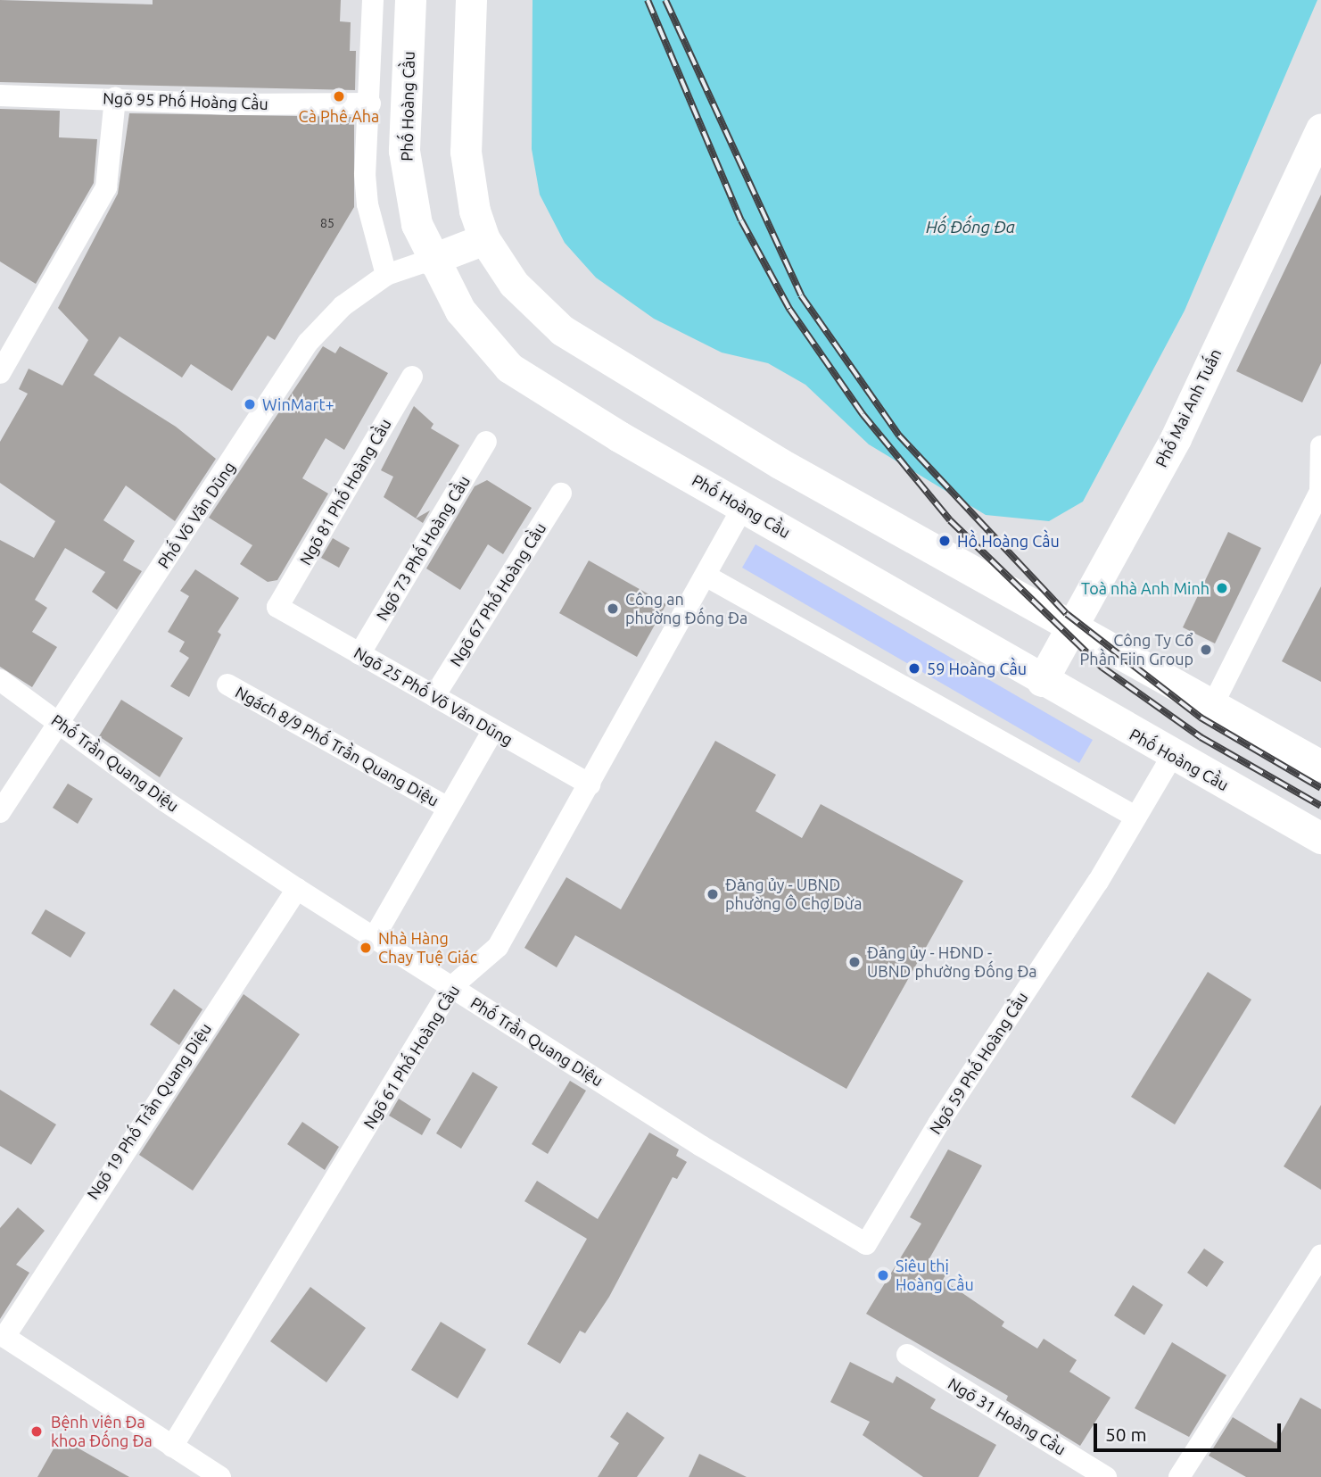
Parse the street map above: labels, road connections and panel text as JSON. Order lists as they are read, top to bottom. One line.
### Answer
{"streets":{"main road":["Phố Hoàng Cầu","Phố Mai Anh Tuấn"],"street":["Ngõ 95 Phố Hoàng Cầu","Ngõ 81 Phố Hoàng Cầu","Phố Võ Văn Dũng","Ngõ 73 Phố Hoàng Cầu","Ngõ 67 Phố Hoàng Cầu","Ngõ 25 Phố Võ Văn Dũng","Ngách 8/9 Phố Trần Quang Diệu","Phố Trần Quang Diệu","Ngõ 61 Phố Hoàng Cầu","Ngõ 59 Phố Hoàng Cầu","Ngõ 19 Phố Trần Quang Diệu","Ngõ 31 Hoàng Cầu"]},"crossings":[["Phố Hoàng Cầu","Phố Mai Anh Tuấn"],["Phố Hoàng Cầu","Phố Võ Văn Dũng"],["Phố Hoàng Cầu","Ngõ 61 Phố Hoàng Cầu"],["Phố Hoàng Cầu","Ngõ 59 Phố Hoàng Cầu"],["Ngõ 81 Phố Hoàng Cầu","Ngõ 25 Phố Võ Văn Dũng"],["Phố Võ Văn Dũng","Phố Trần Quang Diệu"],["Ngõ 73 Phố Hoàng Cầu","Ngõ 25 Phố Võ Văn Dũng"],["Ngõ 67 Phố Hoàng Cầu","Ngõ 25 Phố Võ Văn Dũng"],["Ngõ 25 Phố Võ Văn Dũng","Ngõ 61 Phố Hoàng Cầu"],["Phố Trần Quang Diệu","Ngõ 61 Phố Hoàng Cầu"],["Phố Trần Quang Diệu","Ngõ 59 Phố Hoàng Cầu"],["Phố Trần Quang Diệu","Ngõ 19 Phố Trần Quang Diệu"],["Ngõ 61 Phố Hoàng Cầu","Ngõ 19 Phố Trần Quang Diệu"]],"water":["Hố Đống Đa"],"places":["Cà Phê Aha","WinMart+","Hồ Hoàng Cầu","Toà nhà Anh Minh","Công an phường Đống Đa","Công Ty Cổ Phần Fiin Group","59 Hoàng Cầu","Đảng ủy - UBND phường Ô Chợ Dừa","Nhà Hàng Chay Tuệ Giác","Đảng ủy - HĐND - UBND phường Đống Đa","Siêu thị Hoàng Cầu","Bệnh viện Đa khoa Đống Đa"],"house_numbers":["85"],"scale_bar":"50 m"}
